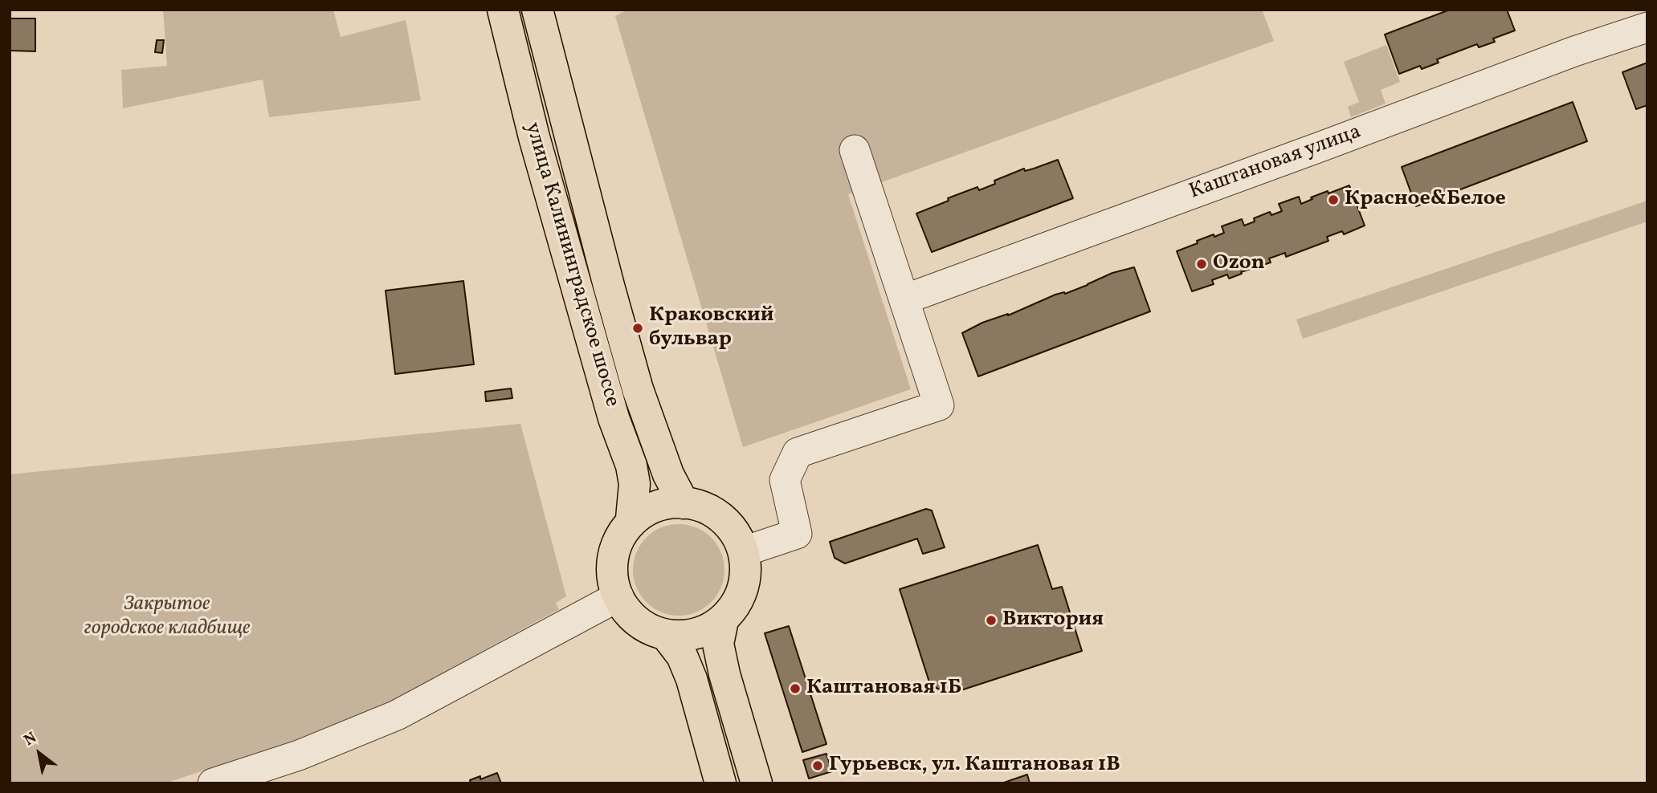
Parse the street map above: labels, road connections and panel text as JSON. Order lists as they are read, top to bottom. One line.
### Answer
{"streets":{"main road":["улица Калининградское шоссе"],"street":["Каштановая улица"]},"parks":["Закрытое городское кладбище"],"places":["Красное&Белое","Ozon","Краковский бульвар","Виктория","Каштановая 1Б","Гурьевск, ул. Каштановая 1В"],"north":"top left"}
